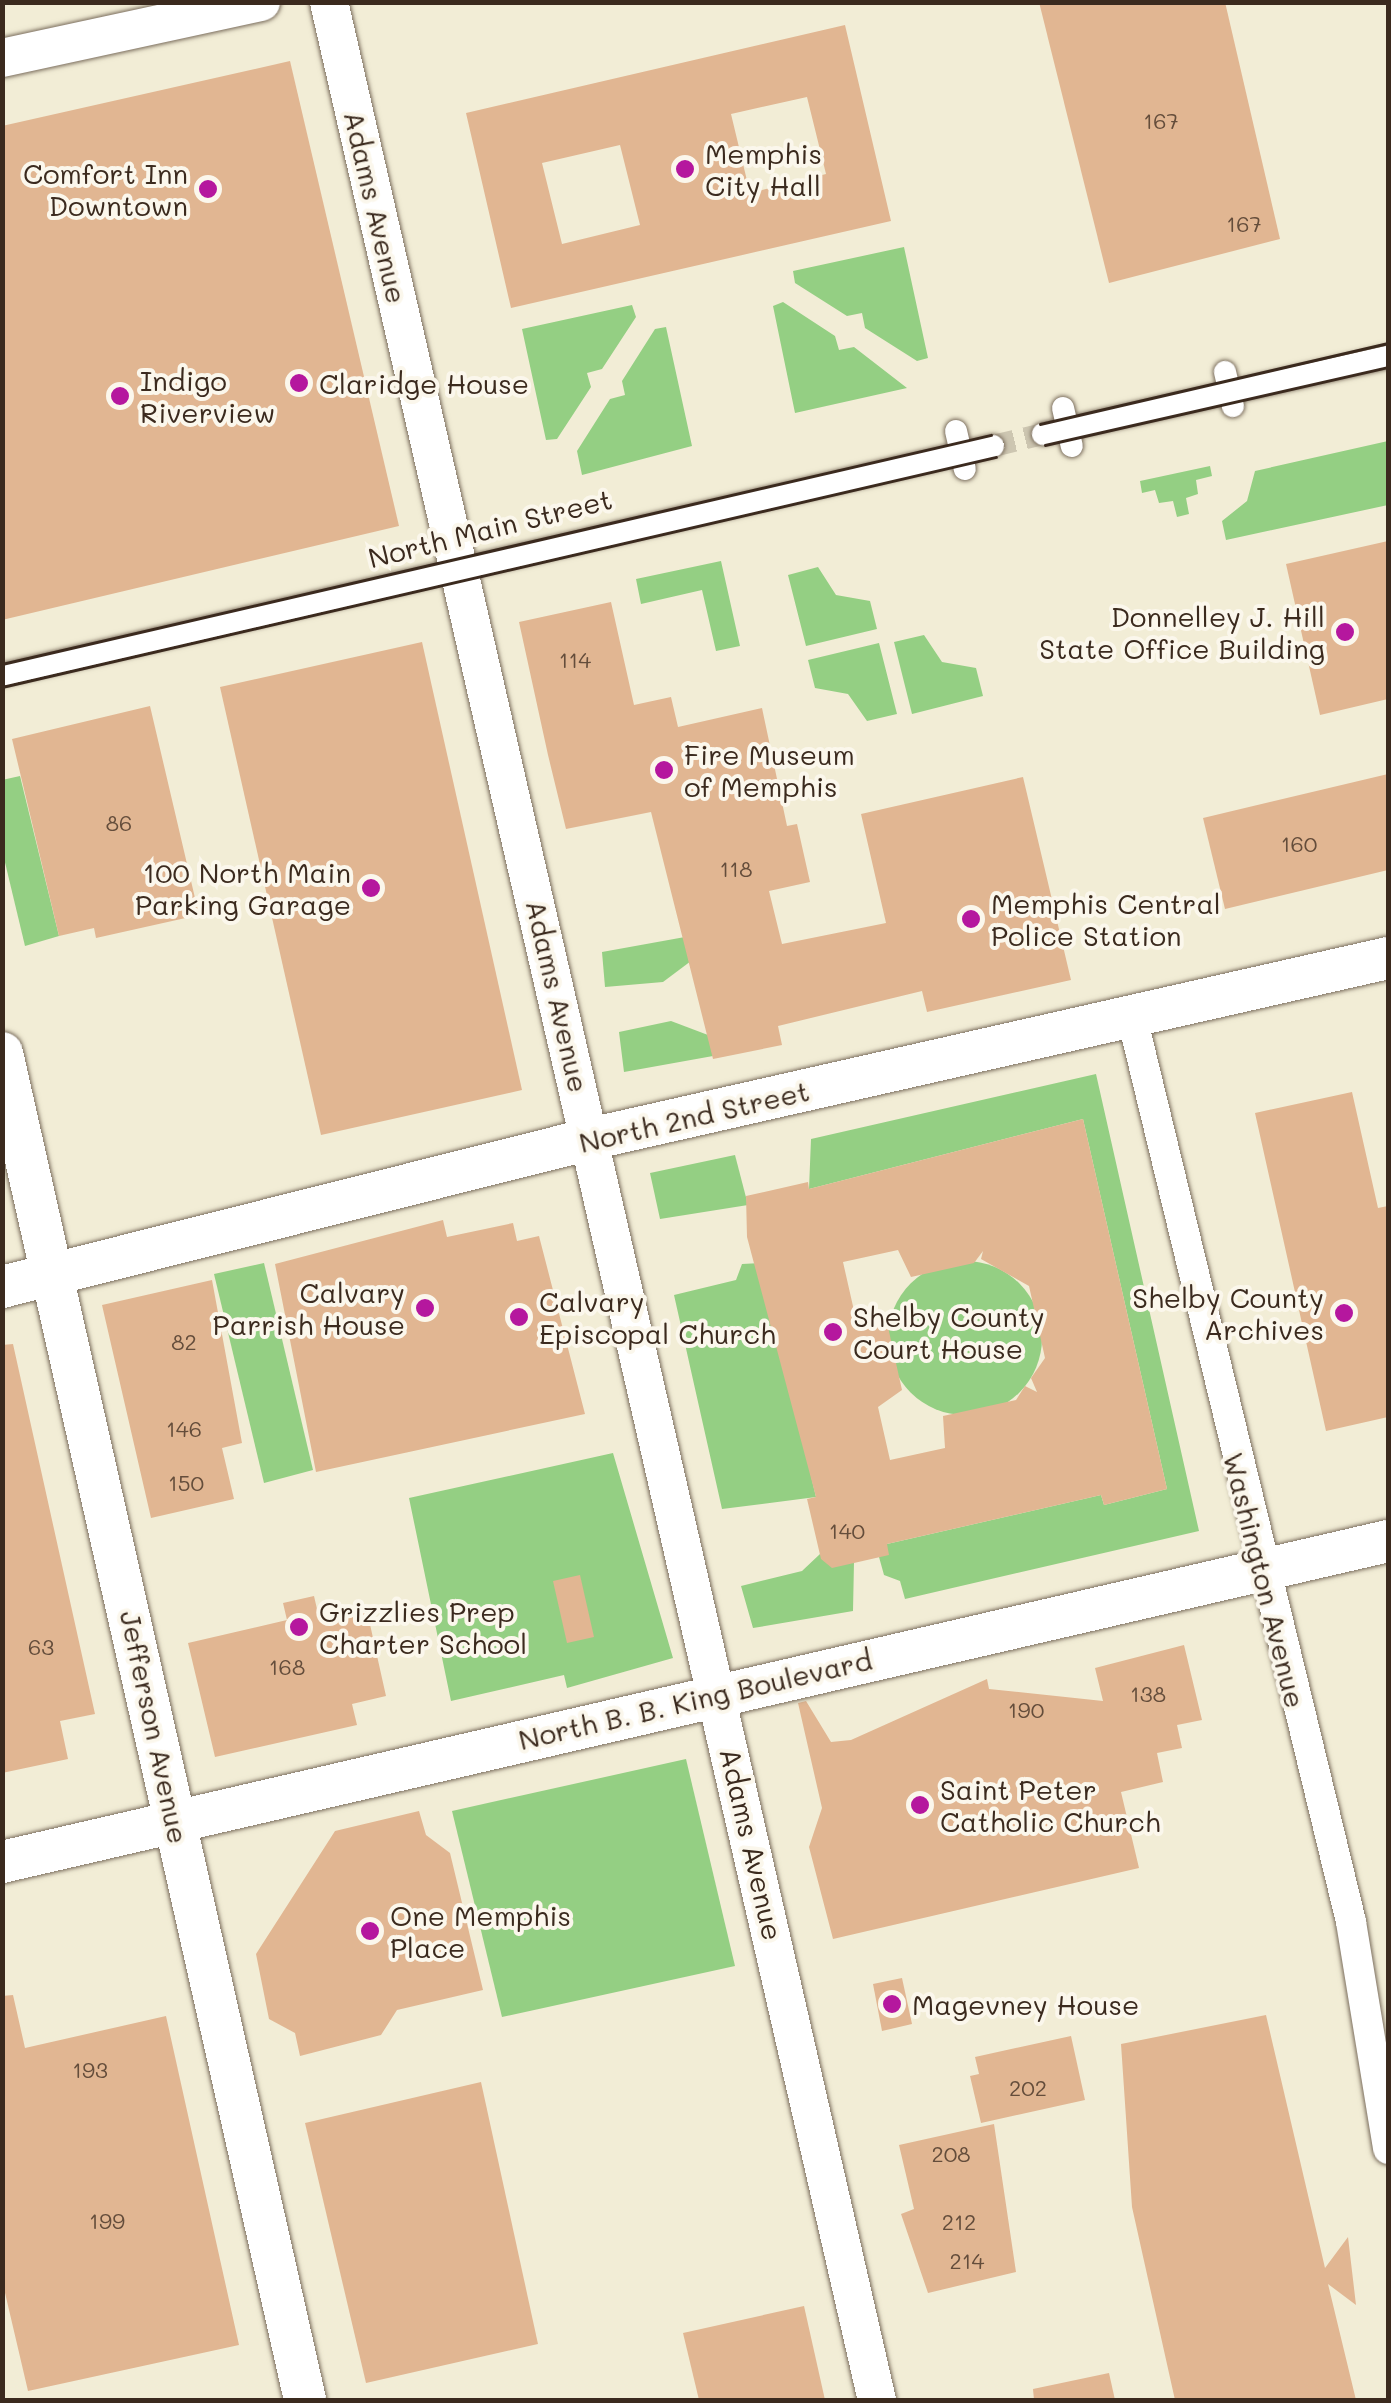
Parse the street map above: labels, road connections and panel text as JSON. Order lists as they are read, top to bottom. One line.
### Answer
{"streets":{"main road":["North 2nd Street","North B. B. King Boulevard","Jefferson Avenue"],"street":["Adams Avenue","North Main Street","Washington Avenue"]},"crossings":[["Adams Avenue","North Main Street"],["Adams Avenue","North 2nd Street"],["Adams Avenue","North B. B. King Boulevard"],["North 2nd Street","Washington Avenue"],["North 2nd Street","Jefferson Avenue"],["Washington Avenue","North B. B. King Boulevard"],["North B. B. King Boulevard","Jefferson Avenue"]],"places":["Memphis City Hall","Comfort Inn Downtown","Claridge House","Indigo Riverview","Donnelley J. Hill State Office Building","Fire Museum of Memphis","100 North Main Parking Garage","Memphis Central Police Station","Calvary Parrish House","Shelby County Archives","Calvary Episcopal Church","Shelby County Court House","Grizzlies Prep Charter School","Saint Peter Catholic Church","One Memphis Place","Magevney House"],"house_numbers":["167","167","114","86","160","118","82","146","150","140","63","168","138","190","193","202","208","199","212","214"]}
